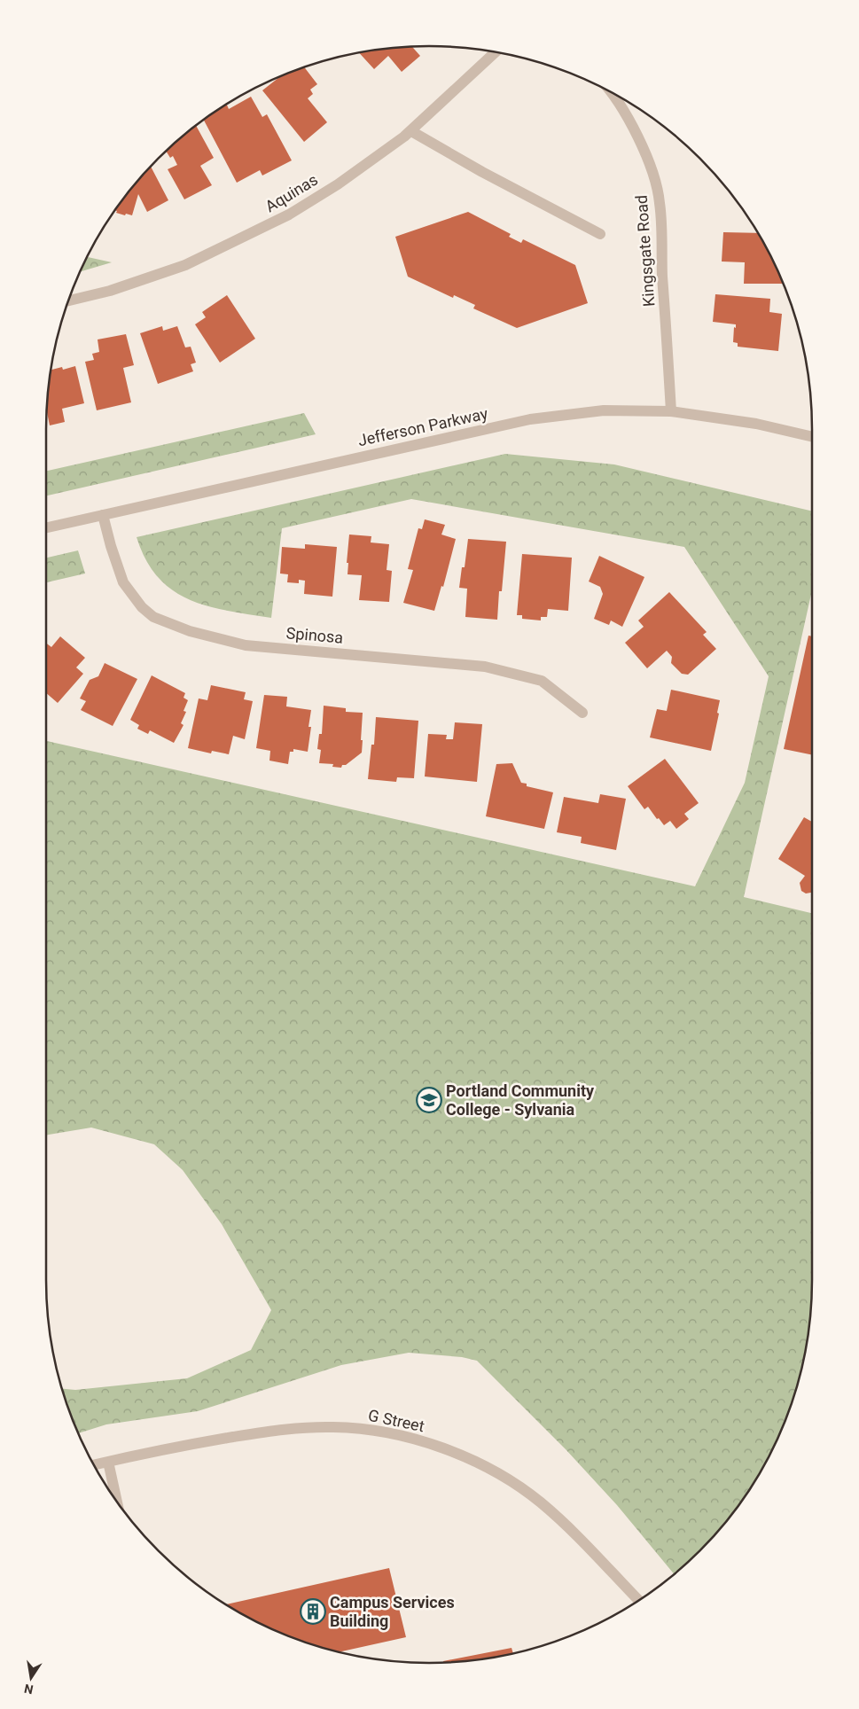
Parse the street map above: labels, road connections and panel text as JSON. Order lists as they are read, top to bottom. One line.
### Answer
{"streets":{"street":["Aquinas","Kingsgate Road","Jefferson Parkway","Spinosa","G Street"]},"crossings":[["Kingsgate Road","Jefferson Parkway"],["Jefferson Parkway","Spinosa"]],"places":{"school or university":["Portland Community College - Sylvania"],"building":["Campus Services Building"]},"north":"bottom"}
